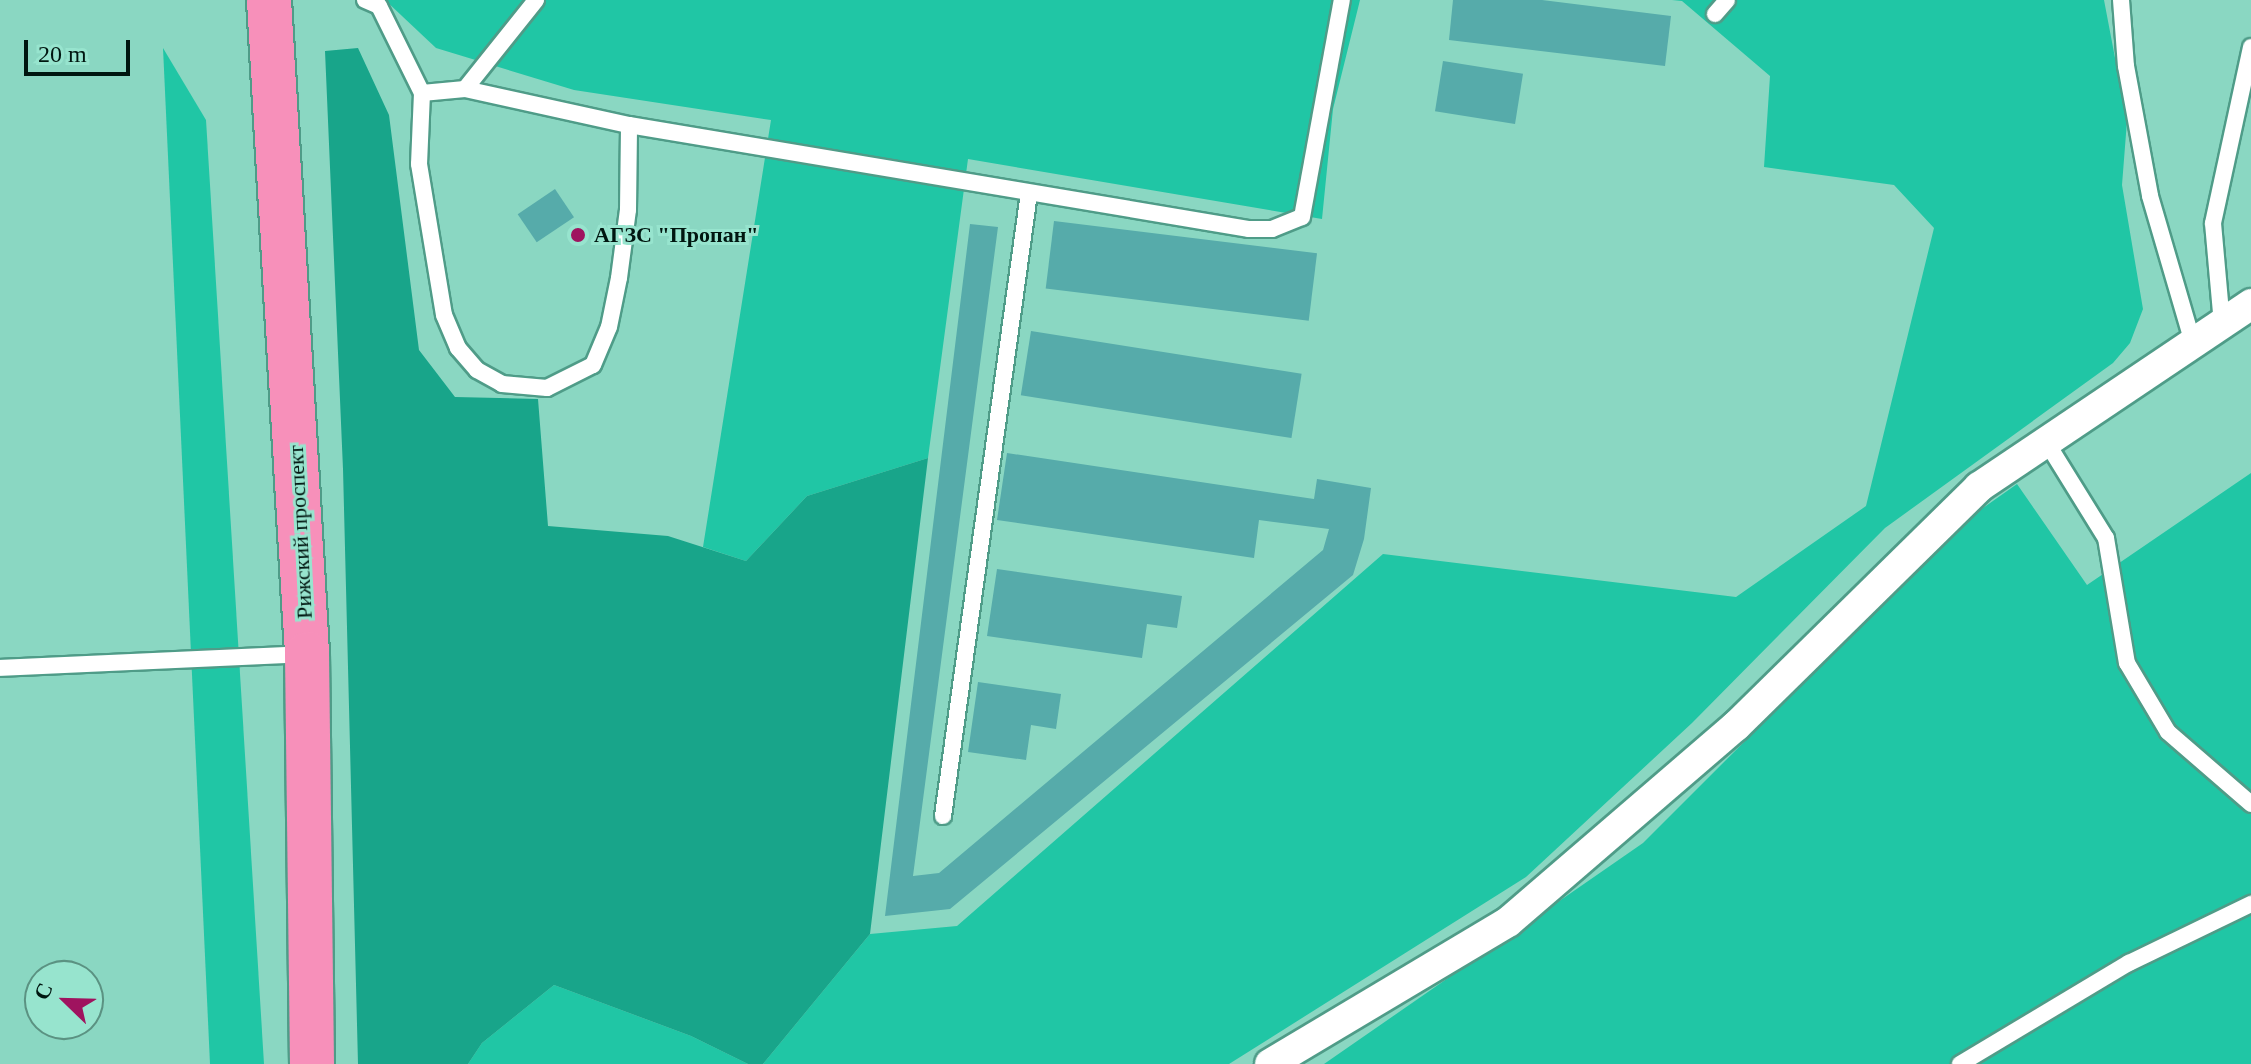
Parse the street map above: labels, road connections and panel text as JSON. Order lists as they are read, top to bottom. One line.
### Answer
{"streets":{"highway":["Рижский проспект"]},"places":["АГЗС \"Пропан\""],"scale_bar":"20 m","north":"top left"}
